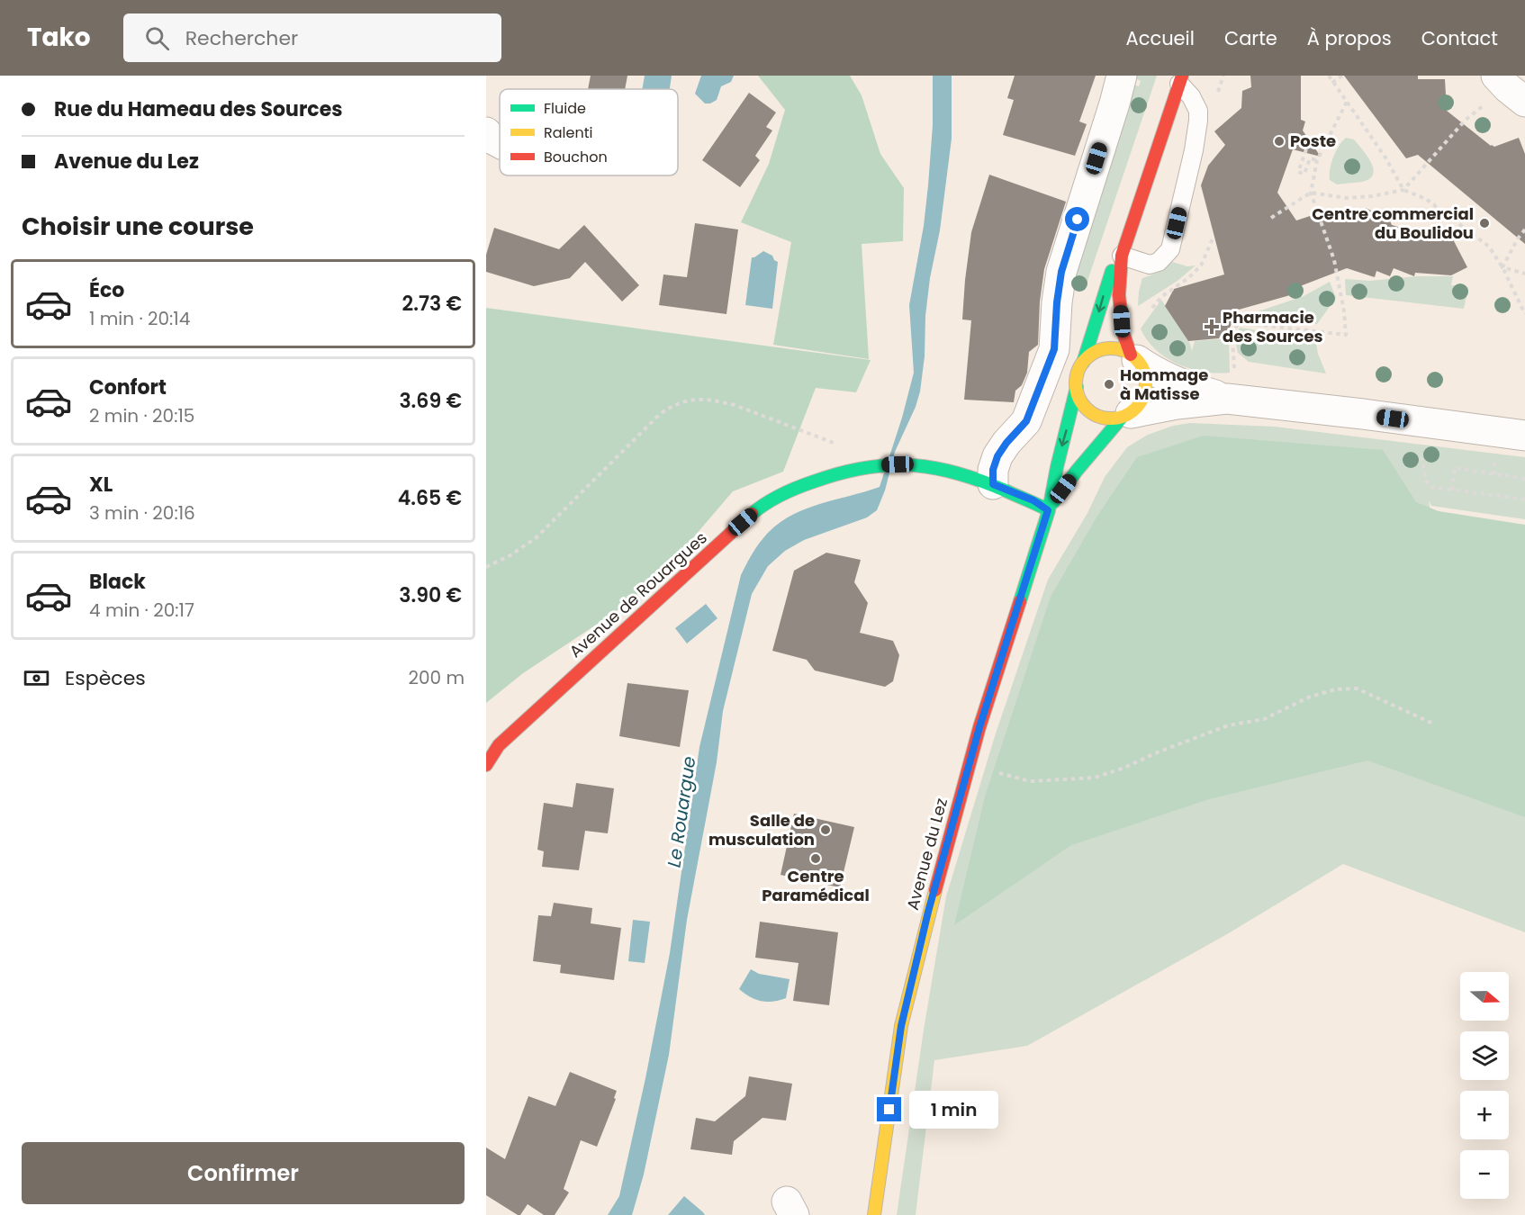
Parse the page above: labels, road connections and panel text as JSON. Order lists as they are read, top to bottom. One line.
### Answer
{"streets":{"street":["Avenue de Rouargues","Avenue du Lez"]},"crossings":[["Avenue de Rouargues","Avenue du Lez"]],"water":["Le Rouargue"],"places":{"other":["Poste","Centre commercial du Boulidou","Hommage à Matisse","Salle de musculation","Centre Paramédical"],"health":["Pharmacie des Sources"]},"legend":["Fluide","Ralenti","Bouchon"],"north":"right","page":{"header":"Tako","search":"Rechercher","nav":["Accueil","Carte","À propos","Contact"],"banner":["Rue du Hameau des Sources","Avenue du Lez"],"heading":"Choisir une course","list":[{"name":"Éco","note":"1 min · 20:14","value":"2.73 €"},{"name":"Confort","note":"2 min · 20:15","value":"3.69 €"},{"name":"XL","note":"3 min · 20:16","value":"4.65 €"},{"name":"Black","note":"4 min · 20:17","value":"3.90 €"}],"pay":["Espèces","200 m"],"map_buttons":["+","−"],"bubble":"1 min","buttons":"Confirmer"}}
